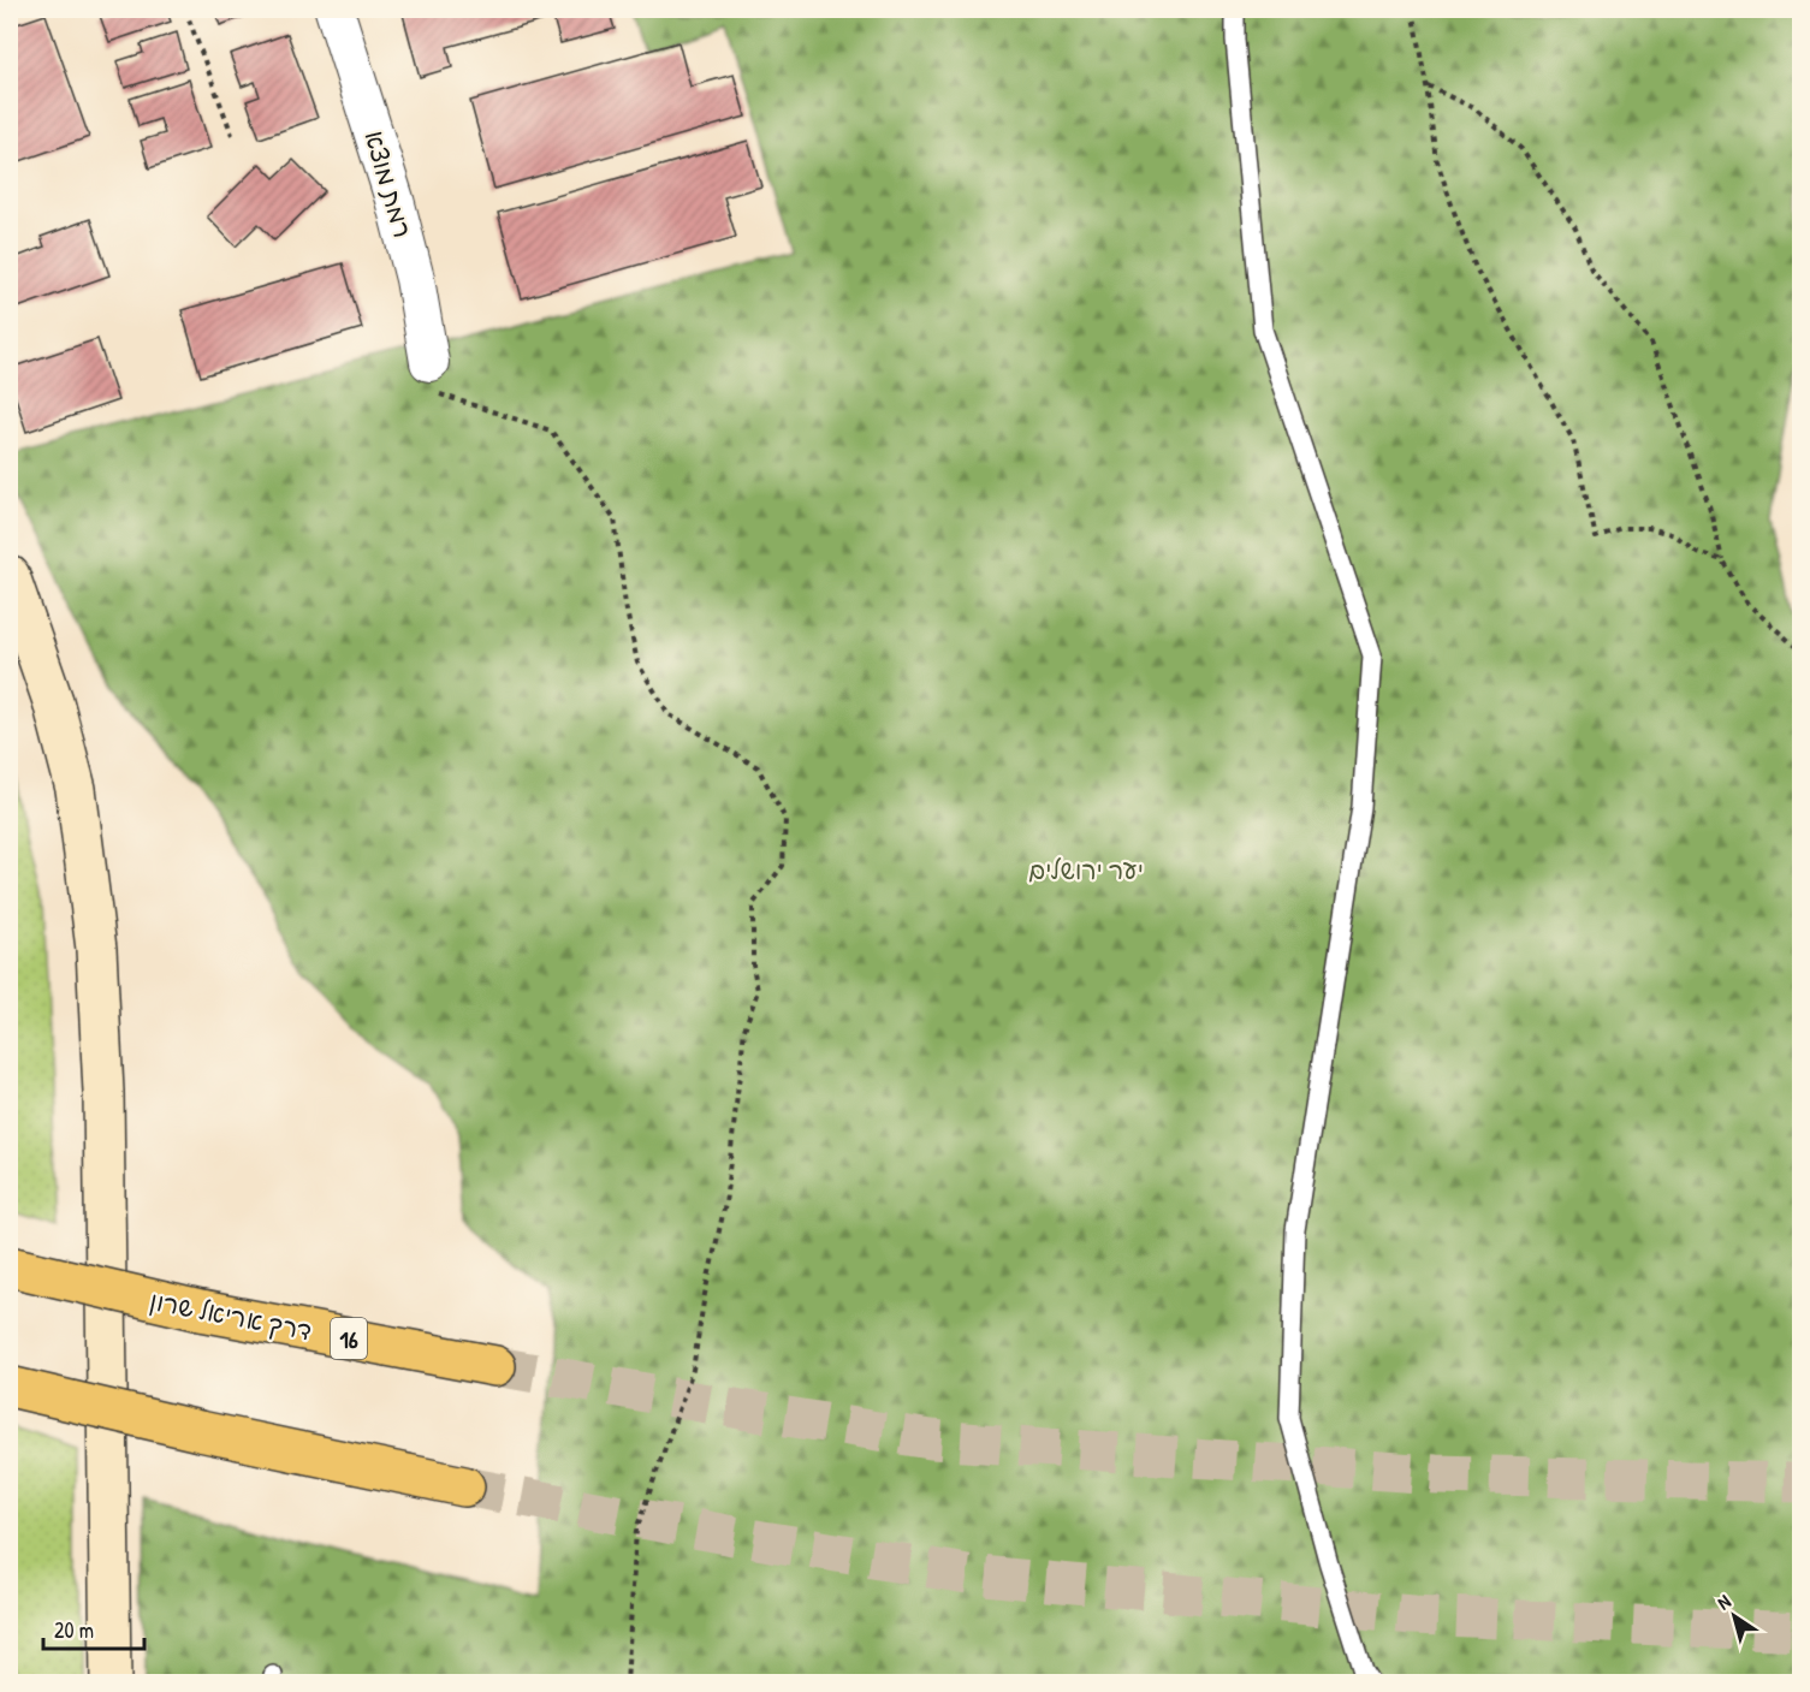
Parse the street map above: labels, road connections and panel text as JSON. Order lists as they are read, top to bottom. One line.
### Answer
{"streets":{"highway":["דרך אריאל שרון","16"],"street":["רמת מוצא"]},"parks":["יער ירושלים"],"scale_bar":"20 m","north":"top left"}
